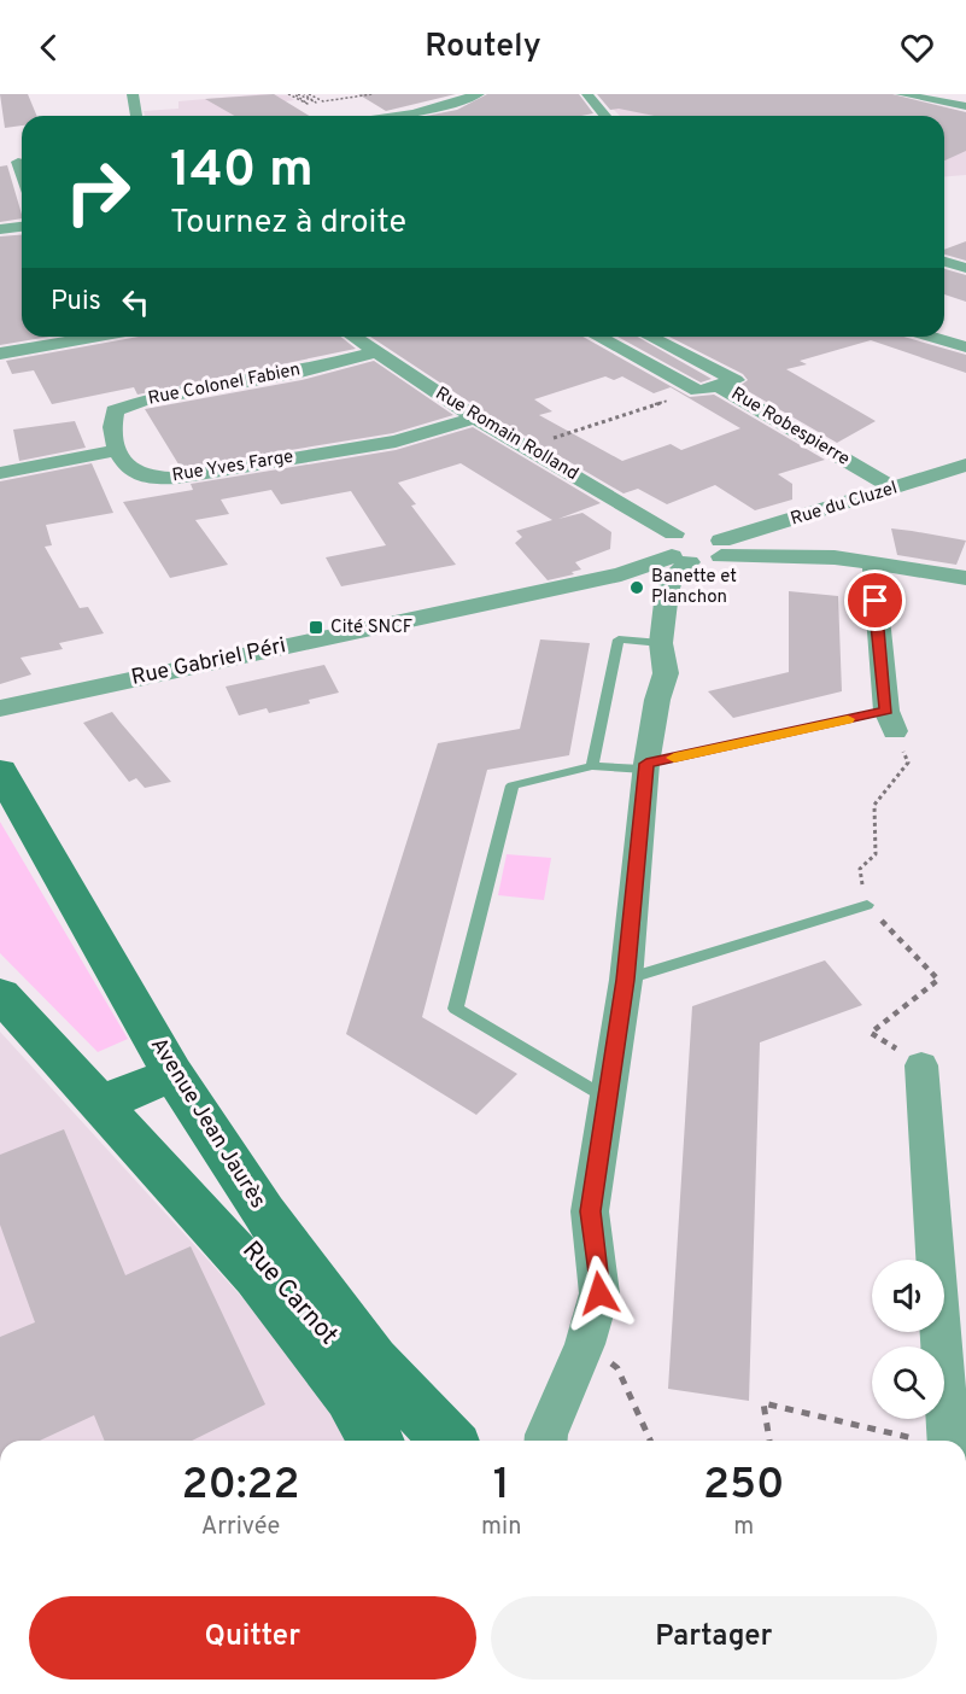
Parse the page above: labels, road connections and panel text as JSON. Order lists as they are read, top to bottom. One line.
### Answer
{"streets":{"main road":["Avenue Jean Jaurès","Rue Carnot"],"street":["Rue Colonel Fabien","Rue Robespierre","Rue Romain Rolland","Rue Yves Farge","Rue du Cluzel","Rue Gabriel Péri"]},"crossings":[["Rue Colonel Fabien","Rue Romain Rolland"],["Rue Colonel Fabien","Rue Yves Farge"],["Rue Robespierre","Rue du Cluzel"],["Rue Romain Rolland","Rue Yves Farge"],["Rue Romain Rolland","Rue Gabriel Péri"],["Rue du Cluzel","Rue Gabriel Péri"]],"places":{"other":["Banette et Planchon"],"transit":["Cité SNCF"]},"page":{"header":"Routely","turn":["140 m","Tournez à droite"],"then":"Puis","eta":["20:22","Arrivée","1","min","250","m"],"buttons":["Quitter","Partager"]}}
